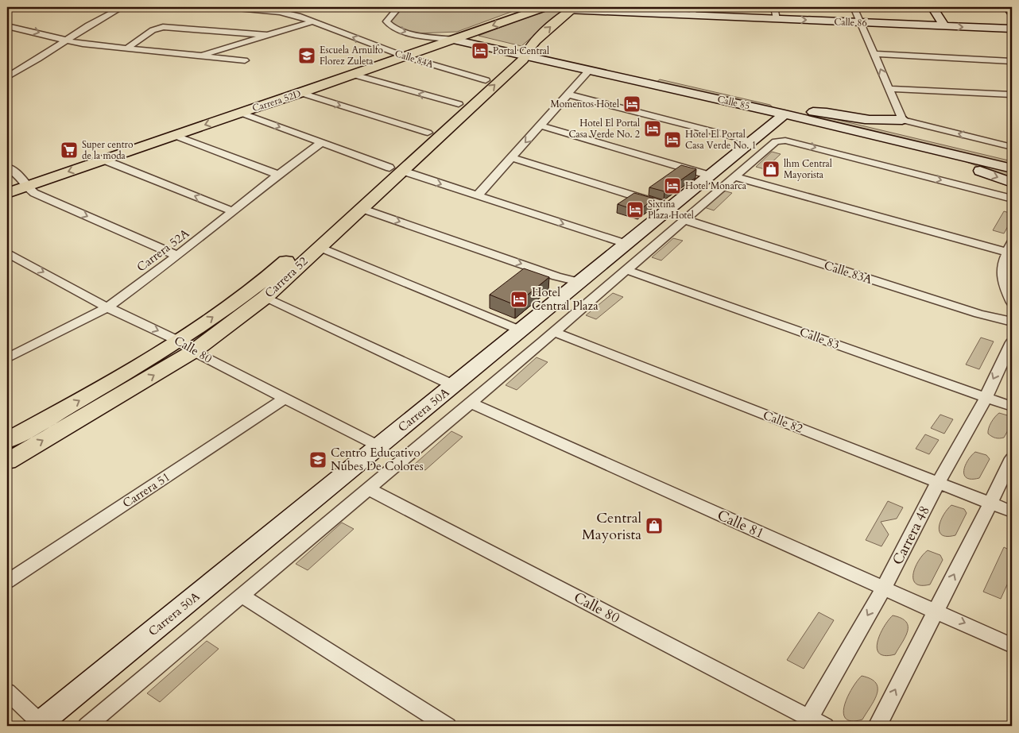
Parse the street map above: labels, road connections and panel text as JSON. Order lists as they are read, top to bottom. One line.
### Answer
{"streets":{"main road":["Carrera 52D","Carrera 52"],"street":["Calle 86","Calle 84A","Calle 85","Carrera 52A","Calle 83A","Calle 83","Calle 80","Carrera 50A","Calle 82","Carrera 51","Calle 81","Carrera 48"]},"crossings":[["Calle 86","Carrera 52"],["Calle 84A","Carrera 52D"],["Calle 84A","Carrera 52"],["Carrera 52D","Calle 85"],["Calle 85","Carrera 52"],["Calle 85","Carrera 50A"],["Carrera 52A","Calle 80"],["Carrera 52","Calle 80"],["Calle 83","Carrera 48"],["Calle 80","Carrera 50A"],["Calle 80","Carrera 51"],["Calle 80","Carrera 48"],["Calle 82","Carrera 48"],["Calle 81","Carrera 48"]],"one_way":["Carrera 52D"],"places":{"hotel":["Portal Central","Momentos Hotel","Hotel El Portal Casa Verde No. 2","Hotel El Portal Casa Verde No. 1","Hotel Monarca","Sixtina Plaza Hotel","Hotel Central Plaza"],"school or university":["Escuela Arnulfo Florez Zuleta","Centro Educativo Nubes De Colores"],"supermarket":["Super centro de la moda"],"shop":["lhm Central Mayorista","Central Mayorista"]}}
